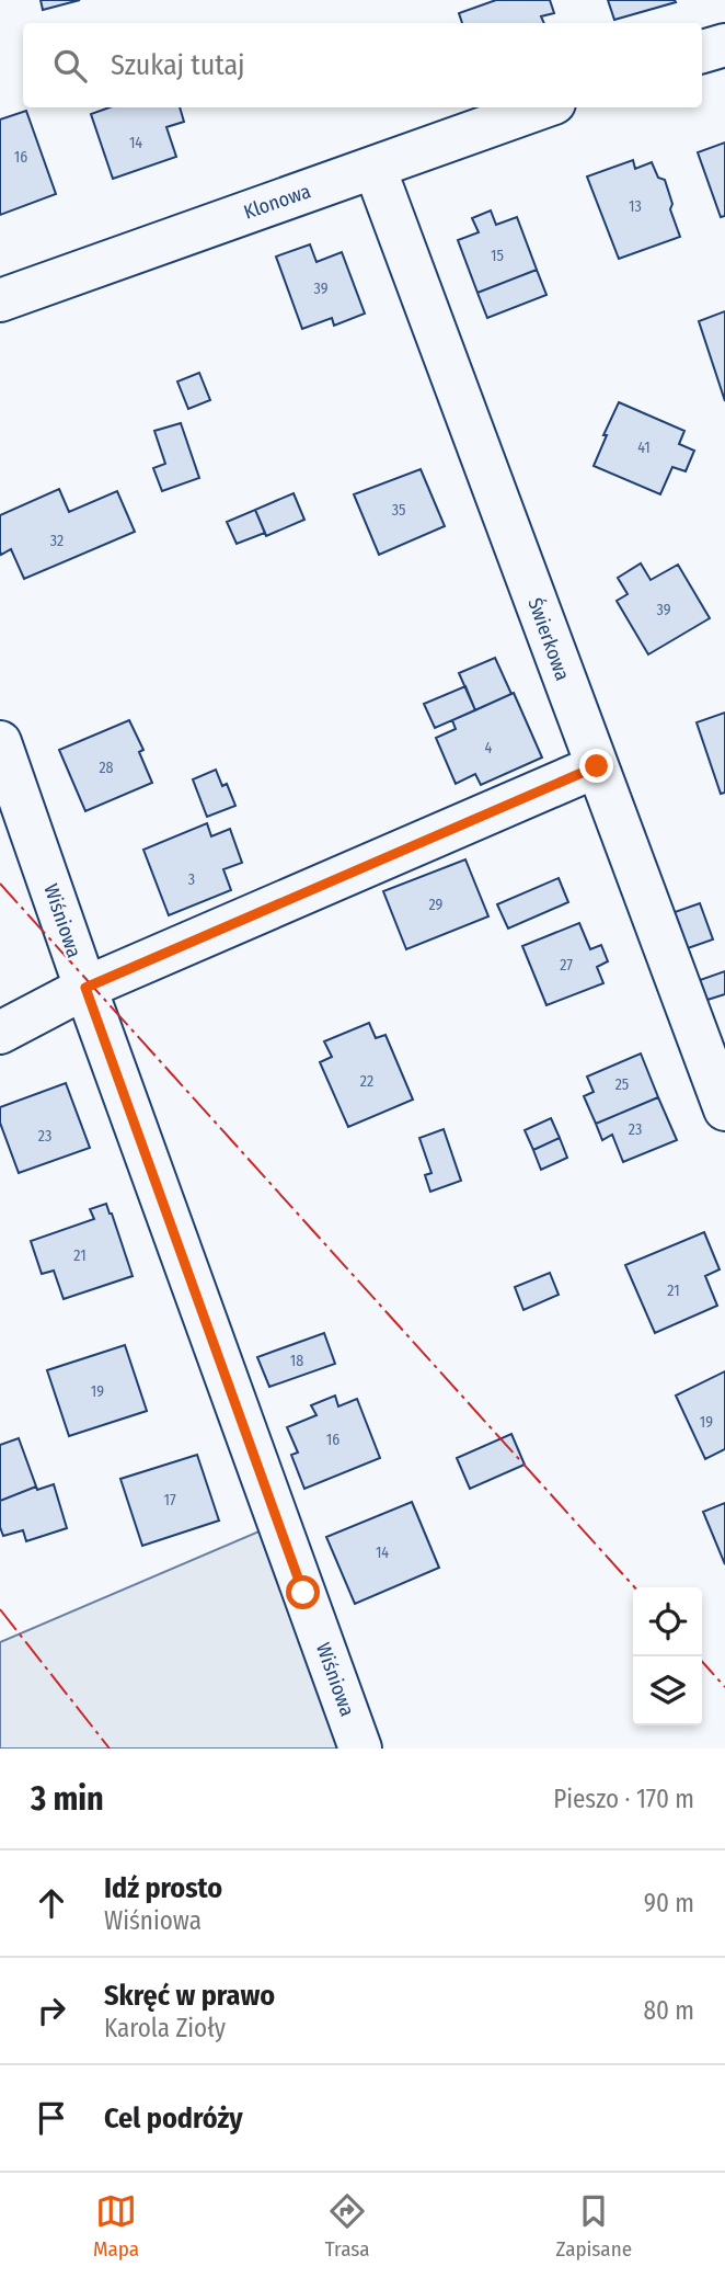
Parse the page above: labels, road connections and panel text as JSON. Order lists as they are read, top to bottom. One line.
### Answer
{"streets":{"street":["Klonowa","Świerkowa","Wiśniowa"]},"crossings":[["Klonowa","Świerkowa"]],"house_numbers":["14","16","13","15","39","41","35","32","39","4","28","3","29","27","22","25","23","23","21","21","18","19","19","16","17","14"],"page":{"search":"Szukaj tutaj","heading":["3 min","Pieszo · 170 m"],"list":[["Idź prosto","Wiśniowa","90 m"],["Skręć w prawo","Karola Zioły","80 m"],"Cel podróży"],"nav":["Mapa","Trasa","Zapisane"]}}
